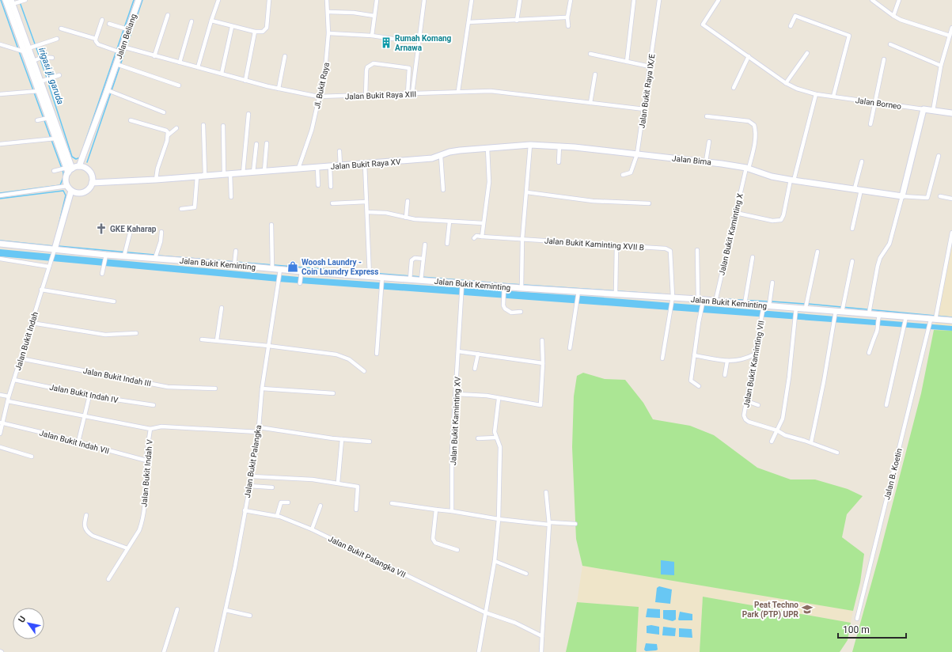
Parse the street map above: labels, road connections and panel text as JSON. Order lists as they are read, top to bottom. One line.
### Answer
{"streets":{"main road":["Jalan Beliang","Jalan Borneo","Jalan Bima","Jalan Bukit Raya XV","Jalan Bukit Keminting"],"street":["Jl. Bukit Raya","Jalan Bukit Raya IX/E","Jalan Bukit Raya XIII","Jalan Bukit Kaminting X","Jalan Bukit Kaminting XVII B","Jalan Bukit Indah","Jalan Bukit Kaminting VII","Jalan Bukit Indah III","Jalan Bukit Indah IV","Jalan Bukit Kaminting XV","Jalan Bukit Indah VII","Jalan Bukit Palangka","Jalan Bukit Indah V","Jalan B. Koetin","Jalan Bukit Palangka VII"]},"crossings":[["Jalan Beliang","Jalan Bukit Raya XIII"],["Jalan Beliang","Jalan Bukit Raya XV"],["Jl. Bukit Raya","Jalan Bukit Raya XIII"],["Jl. Bukit Raya","Jalan Bukit Raya XV"],["Jalan Bukit Raya IX/E","Jalan Bukit Raya XIII"],["Jalan Bukit Raya IX/E","Jalan Bima"],["Jalan Bukit Raya IX/E","Jalan Bukit Raya XV"],["Jalan Bima","Jalan Bukit Raya XV"],["Jalan Bima","Jalan Bukit Kaminting X"],["Jalan Bukit Kaminting X","Jalan Bukit Keminting"],["Jalan Bukit Kaminting XVII B","Jalan Bukit Keminting"],["Jalan Bukit Keminting","Jalan Bukit Indah"],["Jalan Bukit Keminting","Jalan Bukit Kaminting VII"],["Jalan Bukit Keminting","Jalan Bukit Kaminting XV"],["Jalan Bukit Keminting","Jalan Bukit Palangka"],["Jalan Bukit Keminting","Jalan B. Koetin"],["Jalan Bukit Indah","Jalan Bukit Indah III"],["Jalan Bukit Indah","Jalan Bukit Indah IV"],["Jalan Bukit Indah","Jalan Bukit Indah VII"],["Jalan Bukit Indah","Jalan Bukit Indah V"],["Jalan Bukit Indah VII","Jalan Bukit Indah V"],["Jalan Bukit Palangka","Jalan Bukit Palangka VII"]],"water":["irigasi jl. garuda"],"places":{"building":["Rumah Komang Arnawa"],"church":["GKE Kaharap"],"shop":["Woosh Laundry - Coin Laundry Express"],"school or university":["Peat Techno Park (PTP) UPR"]},"scale_bar":"100 m","north":"top left"}
